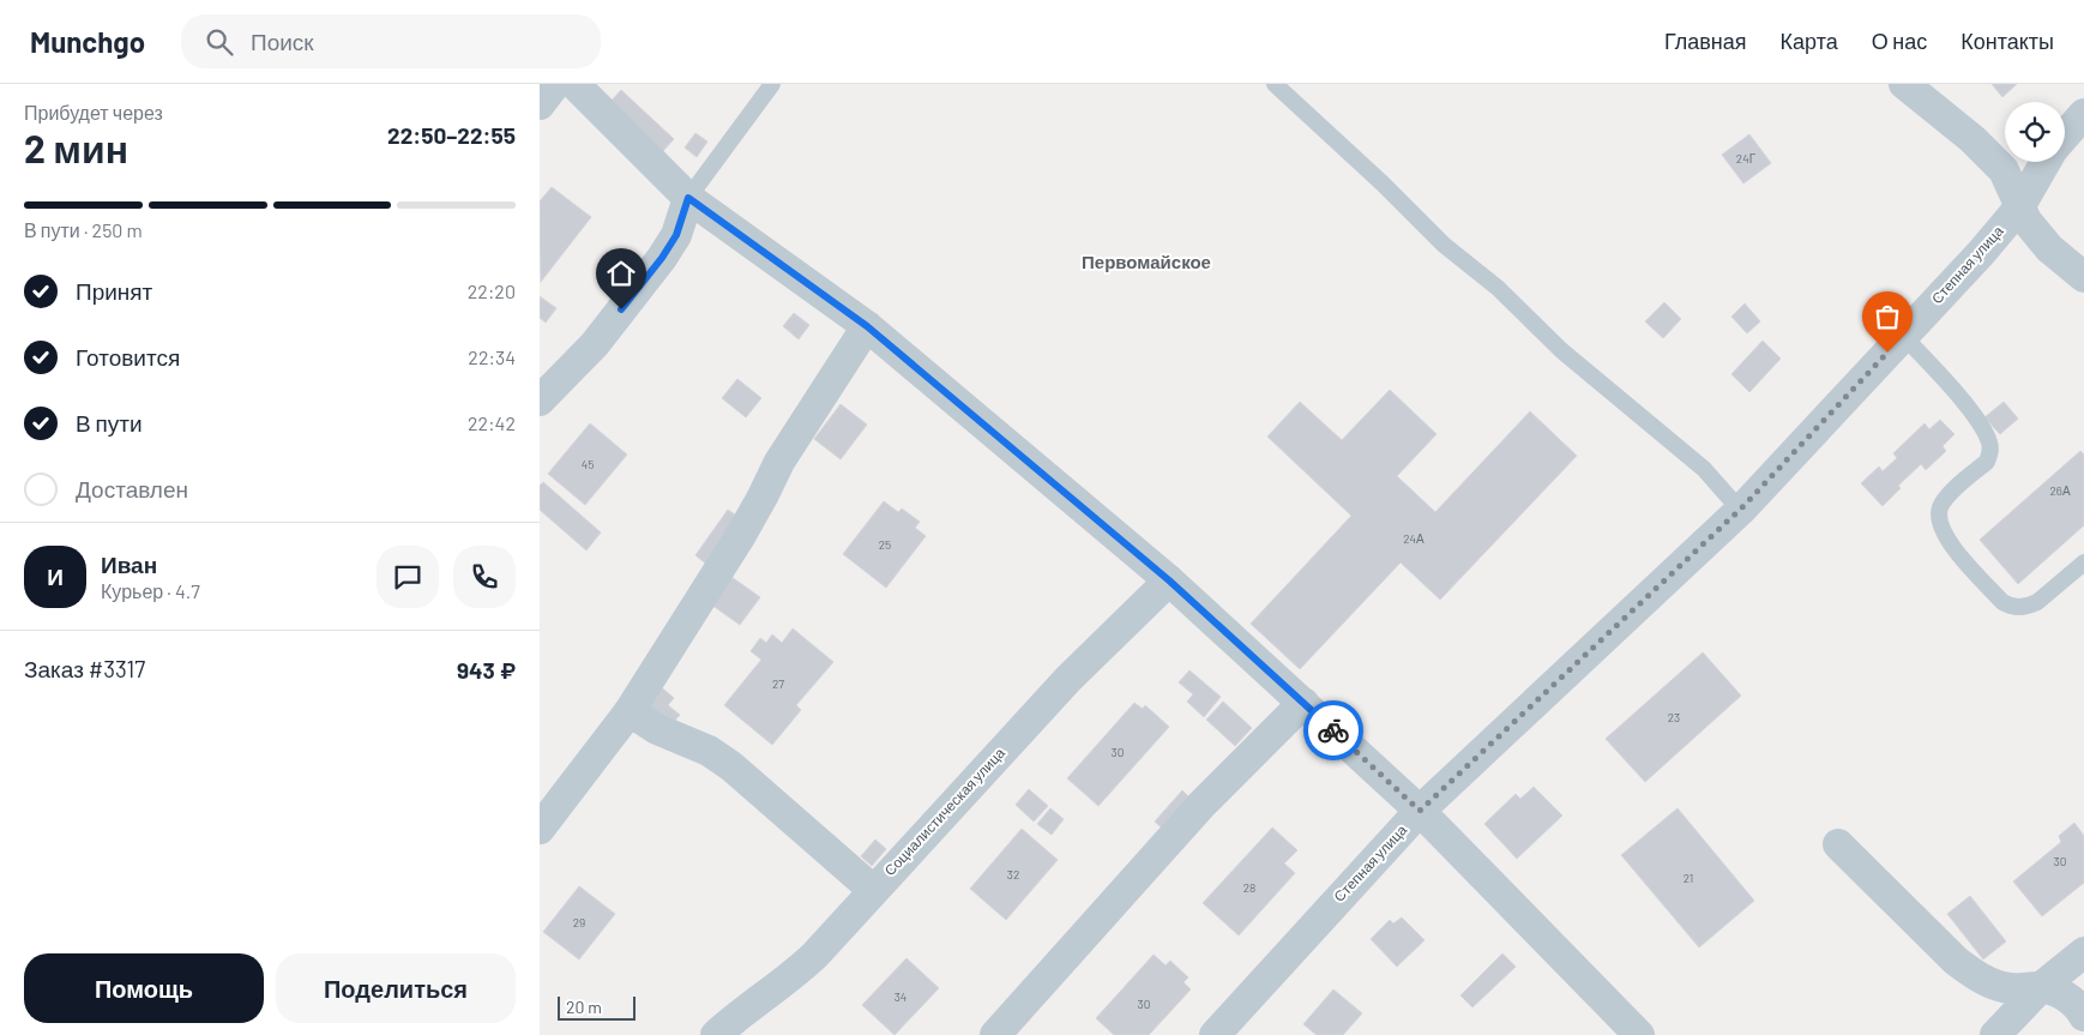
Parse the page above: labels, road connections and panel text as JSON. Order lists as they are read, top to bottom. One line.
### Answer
{"streets":{"street":["Степная улица","Социалистическая улица"]},"districts":["Первомайское"],"house_numbers":["24Г","45","26А","24А","25","27","23","30","30","32","21","28","29","34","30"],"scale_bar":"20 m","page":{"header":"Munchgo","search":"Поиск","nav":["Главная","Карта","О нас","Контакты"],"heading":["2 мин","Прибудет через","22:50–22:55"],"panel":["Иван","Курьер · 4.7","Заказ #3317","943 ₽"],"bar":"В пути · 250 m","list":[["Принят","22:20"],["Готовится","22:34"],["В пути","22:42"],"Доставлен"],"round":"И","buttons":["Помощь","Поделиться"],"scale":"20 m"}}
